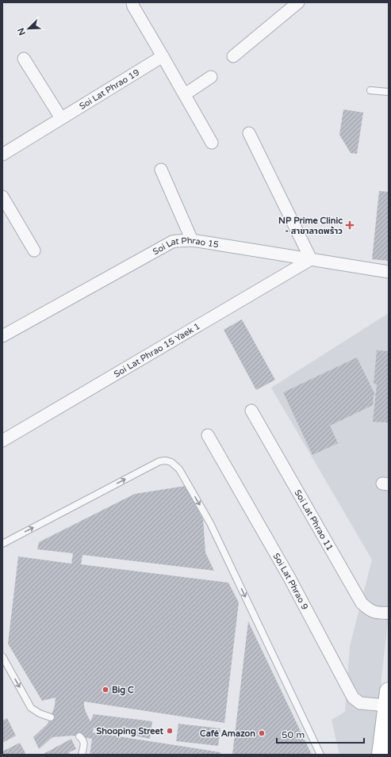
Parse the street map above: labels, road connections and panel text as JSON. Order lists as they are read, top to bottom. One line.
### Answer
{"streets":{"street":["Soi Lat Phrao 19","Soi Lat Phrao 15","Soi Lat Phrao 15 Yaek 1","Soi Lat Phrao 11","Soi Lat Phrao 9"]},"crossings":[["Soi Lat Phrao 15","Soi Lat Phrao 15 Yaek 1"]],"places":{"health":["NP Prime Clinic - สาขาลาดพร้าว"],"other":["Big C","Shooping Street","Café Amazon"]},"scale_bar":"50 m","north":"bottom left"}
